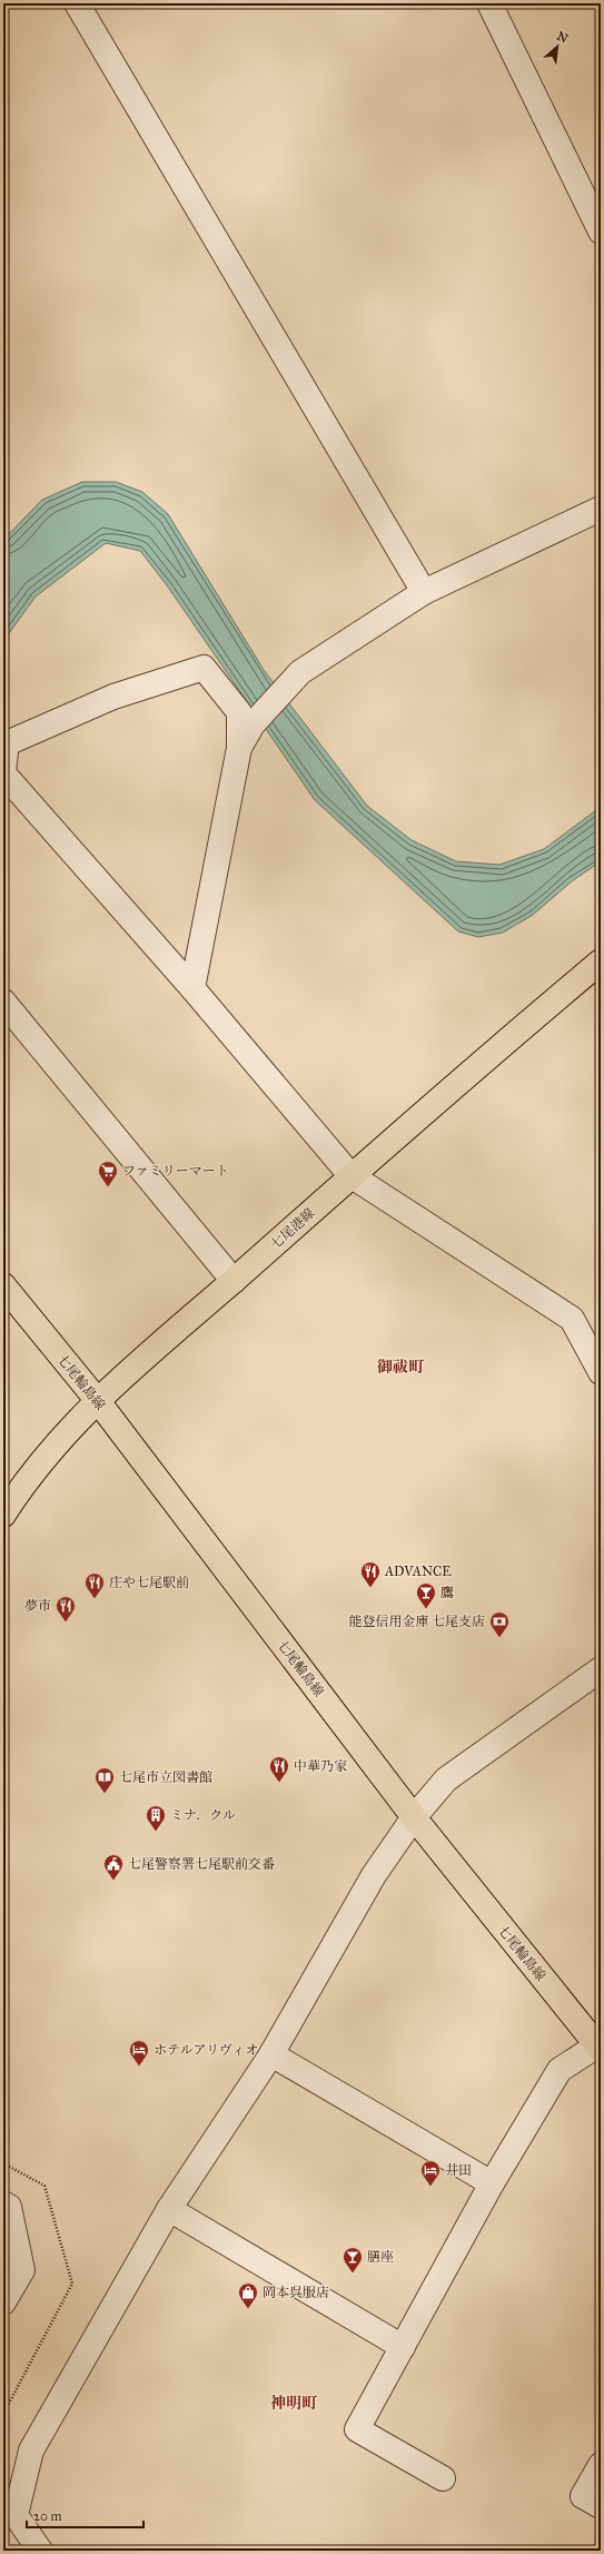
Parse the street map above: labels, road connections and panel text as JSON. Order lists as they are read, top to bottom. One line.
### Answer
{"streets":{"main road":["七尾港線","七尾輪島線"]},"crossings":[["七尾港線","七尾輪島線"]],"districts":["御祓町","神明町"],"places":{"supermarket":["ファミリーマート"],"restaurant":["ADVANCE","庄や七尾駅前","夢市","中華乃家"],"bar":["鷹","膳座"],"bank":["能登信用金庫 七尾支店"],"library":["七尾市立図書館"],"building":["ミナ．クル"],"public building":["七尾警察署七尾駅前交番"],"hotel":["ホテルアリヴィオ","井田"],"shop":["岡本呉服店"]},"scale_bar":"20 m","north":"top right"}
